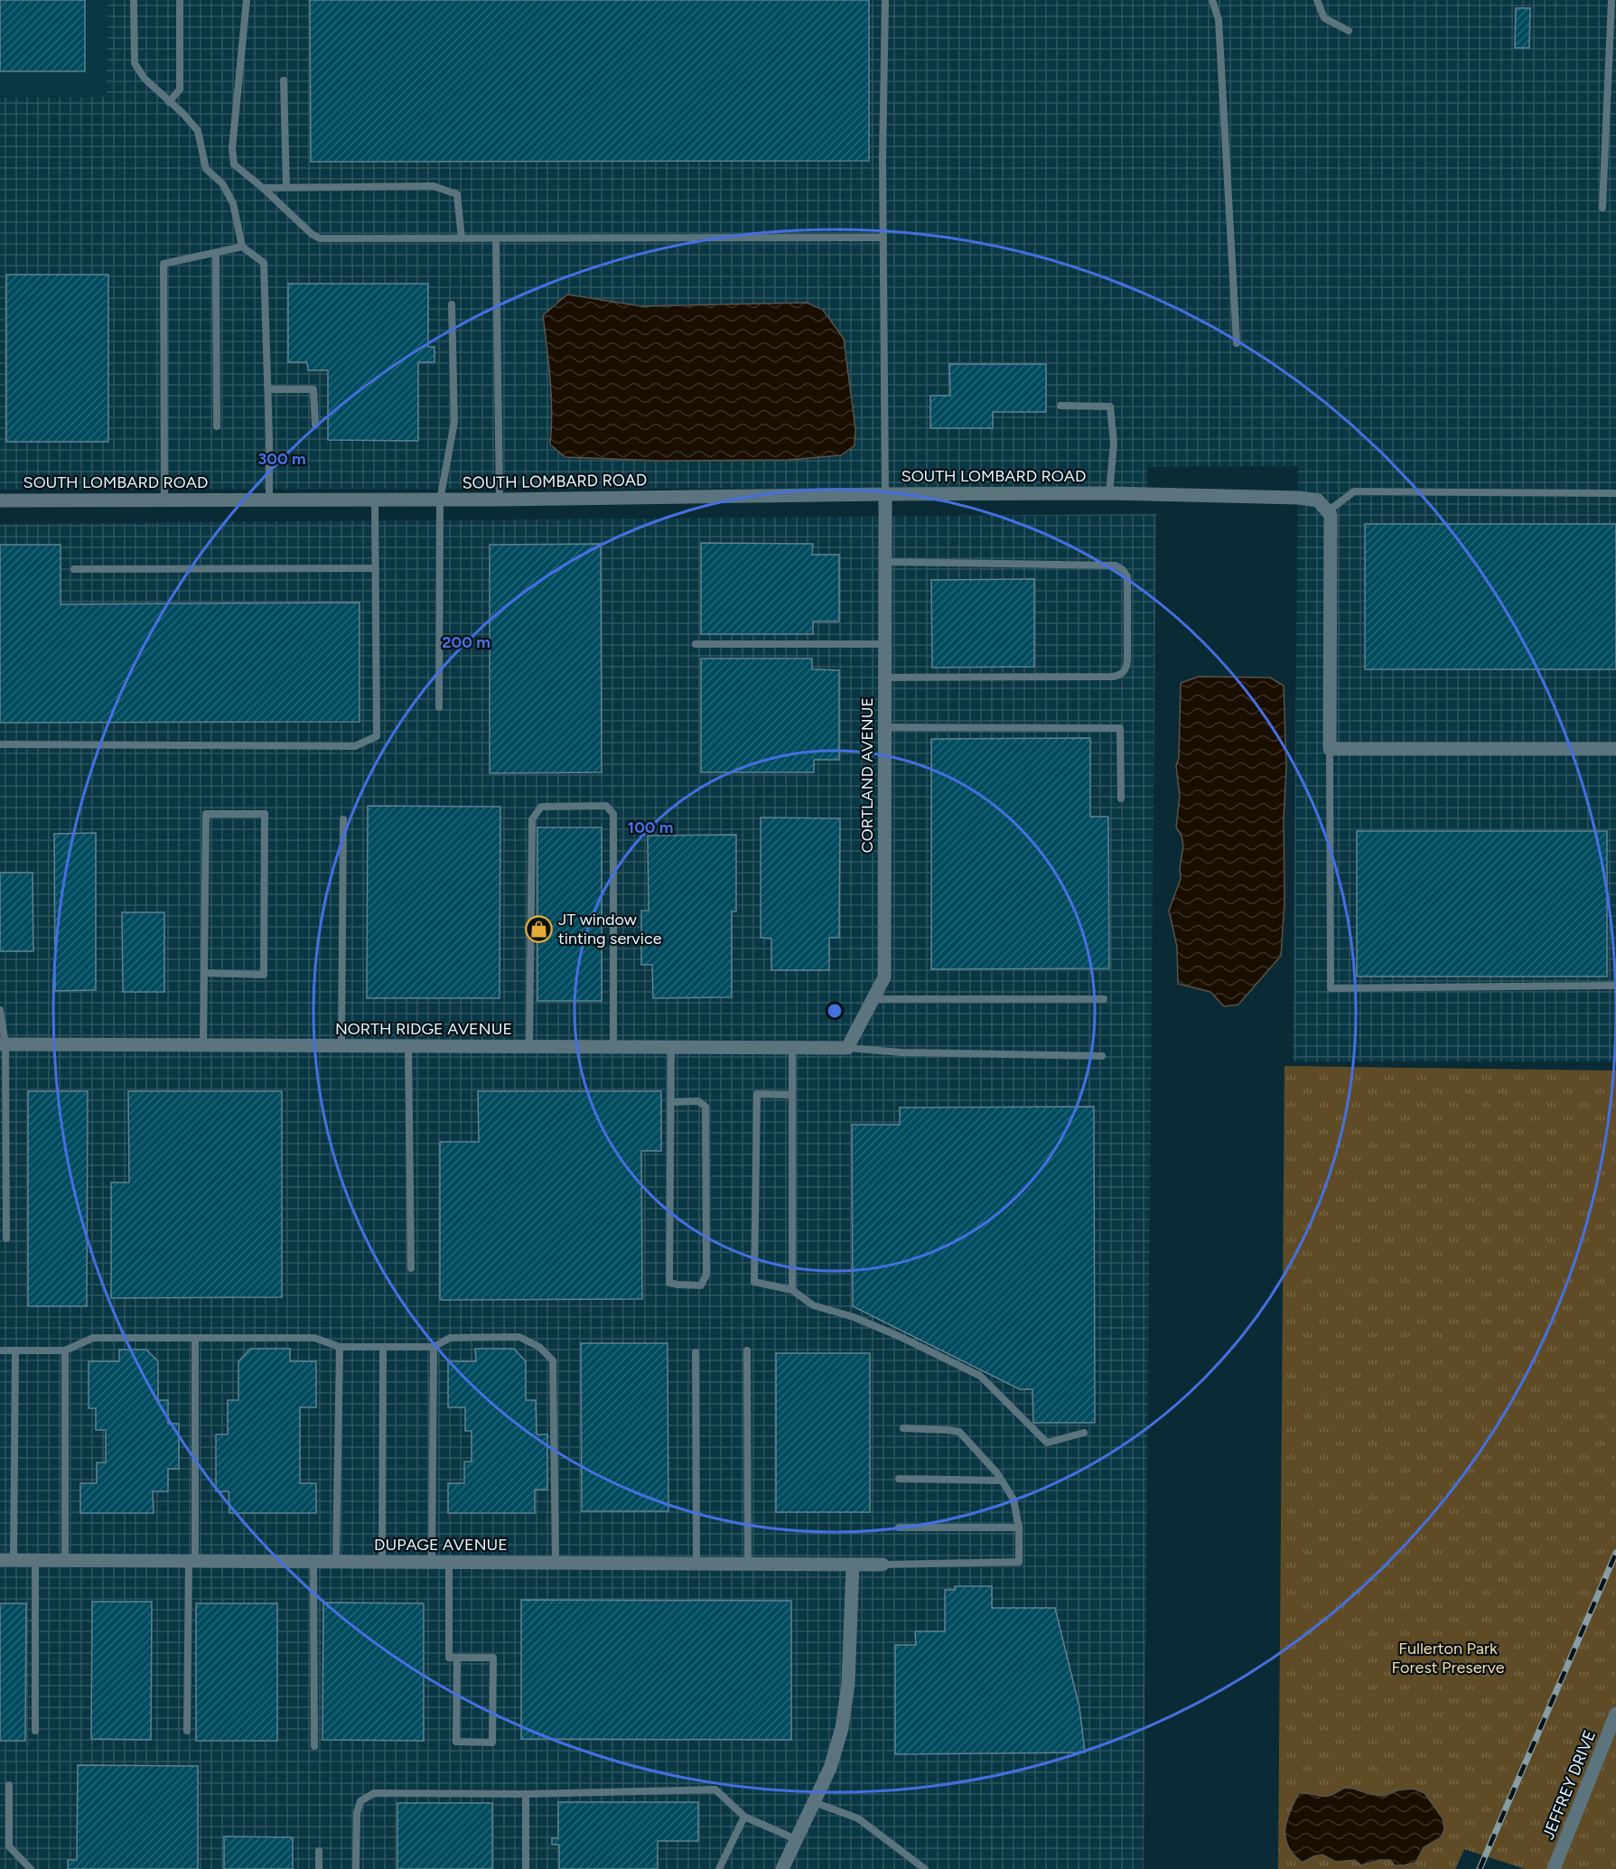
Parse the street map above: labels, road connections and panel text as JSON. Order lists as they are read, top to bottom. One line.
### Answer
{"streets":{"street":["SOUTH LOMBARD ROAD","CORTLAND AVENUE","NORTH RIDGE AVENUE","DUPAGE AVENUE","JEFFREY DRIVE"]},"crossings":[["SOUTH LOMBARD ROAD","CORTLAND AVENUE"],["CORTLAND AVENUE","NORTH RIDGE AVENUE"]],"parks":["Fullerton Park Forest Preserve"],"places":{"shop":["JT window tinting service"]},"rings":["300 m","200 m","100 m"]}
